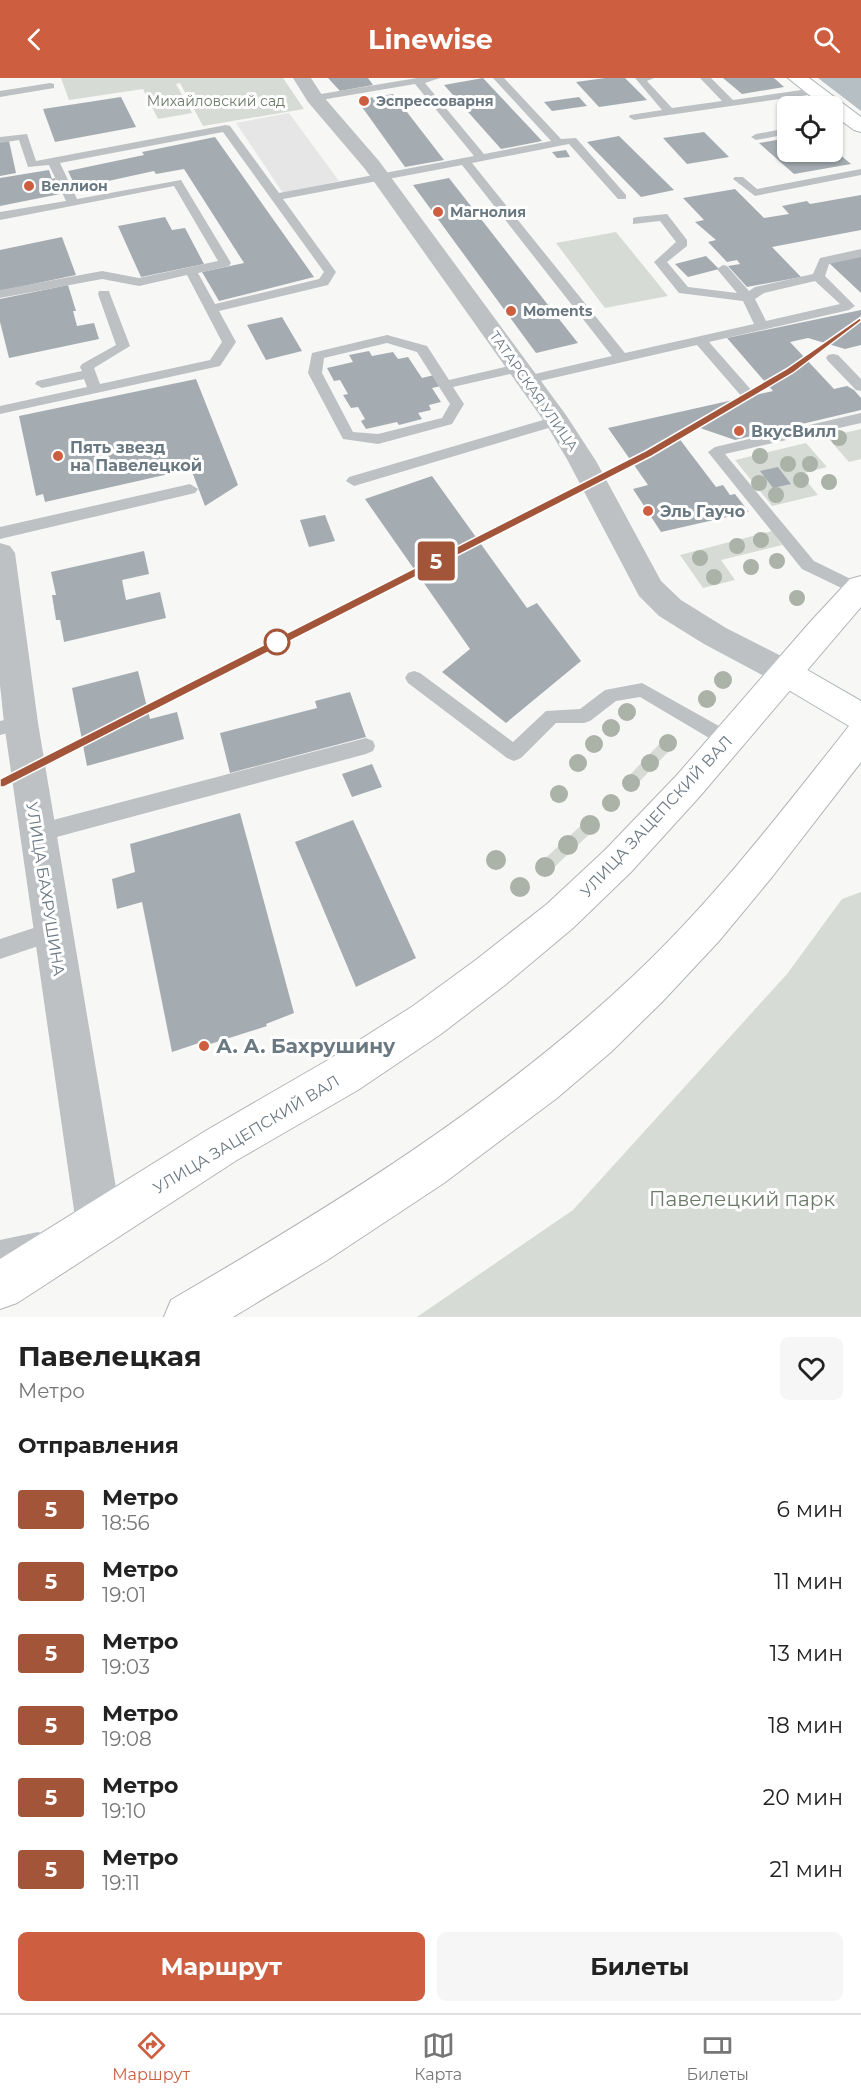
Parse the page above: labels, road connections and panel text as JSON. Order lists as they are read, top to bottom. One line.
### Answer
{"streets":{"main road":["УЛИЦА ЗАЦЕПСКИЙ ВАЛ"],"street":["ТАТАРСКАЯ УЛИЦА","УЛИЦА БАХРУШИНА"]},"crossings":[["ТАТАРСКАЯ УЛИЦА","УЛИЦА ЗАЦЕПСКИЙ ВАЛ"],["УЛИЦА ЗАЦЕПСКИЙ ВАЛ","УЛИЦА БАХРУШИНА"]],"parks":["Михайловский сад","Павелецкий парк"],"places":["Эспрессоварня","Веллион","Магнолия","Moments","ВкусВилл","Пять звезд на Павелецкой","Эль Гаучо","А. А. Бахрушину"],"lines":["metro line 5"],"page":{"header":"Linewise","on_map":"5","heading":[["Павелецкая","Метро"],"Отправления"],"list":[{"mark":"5","name":"Метро","note":"18:56","value":"6 мин"},{"mark":"5","name":"Метро","note":"19:01","value":"11 мин"},{"mark":"5","name":"Метро","note":"19:03","value":"13 мин"},{"mark":"5","name":"Метро","note":"19:08","value":"18 мин"},{"mark":"5","name":"Метро","note":"19:10","value":"20 мин"},{"mark":"5","name":"Метро","note":"19:11","value":"21 мин"}],"buttons":["Маршрут","Билеты"],"tabs":["Маршрут","Карта","Билеты"]}}
